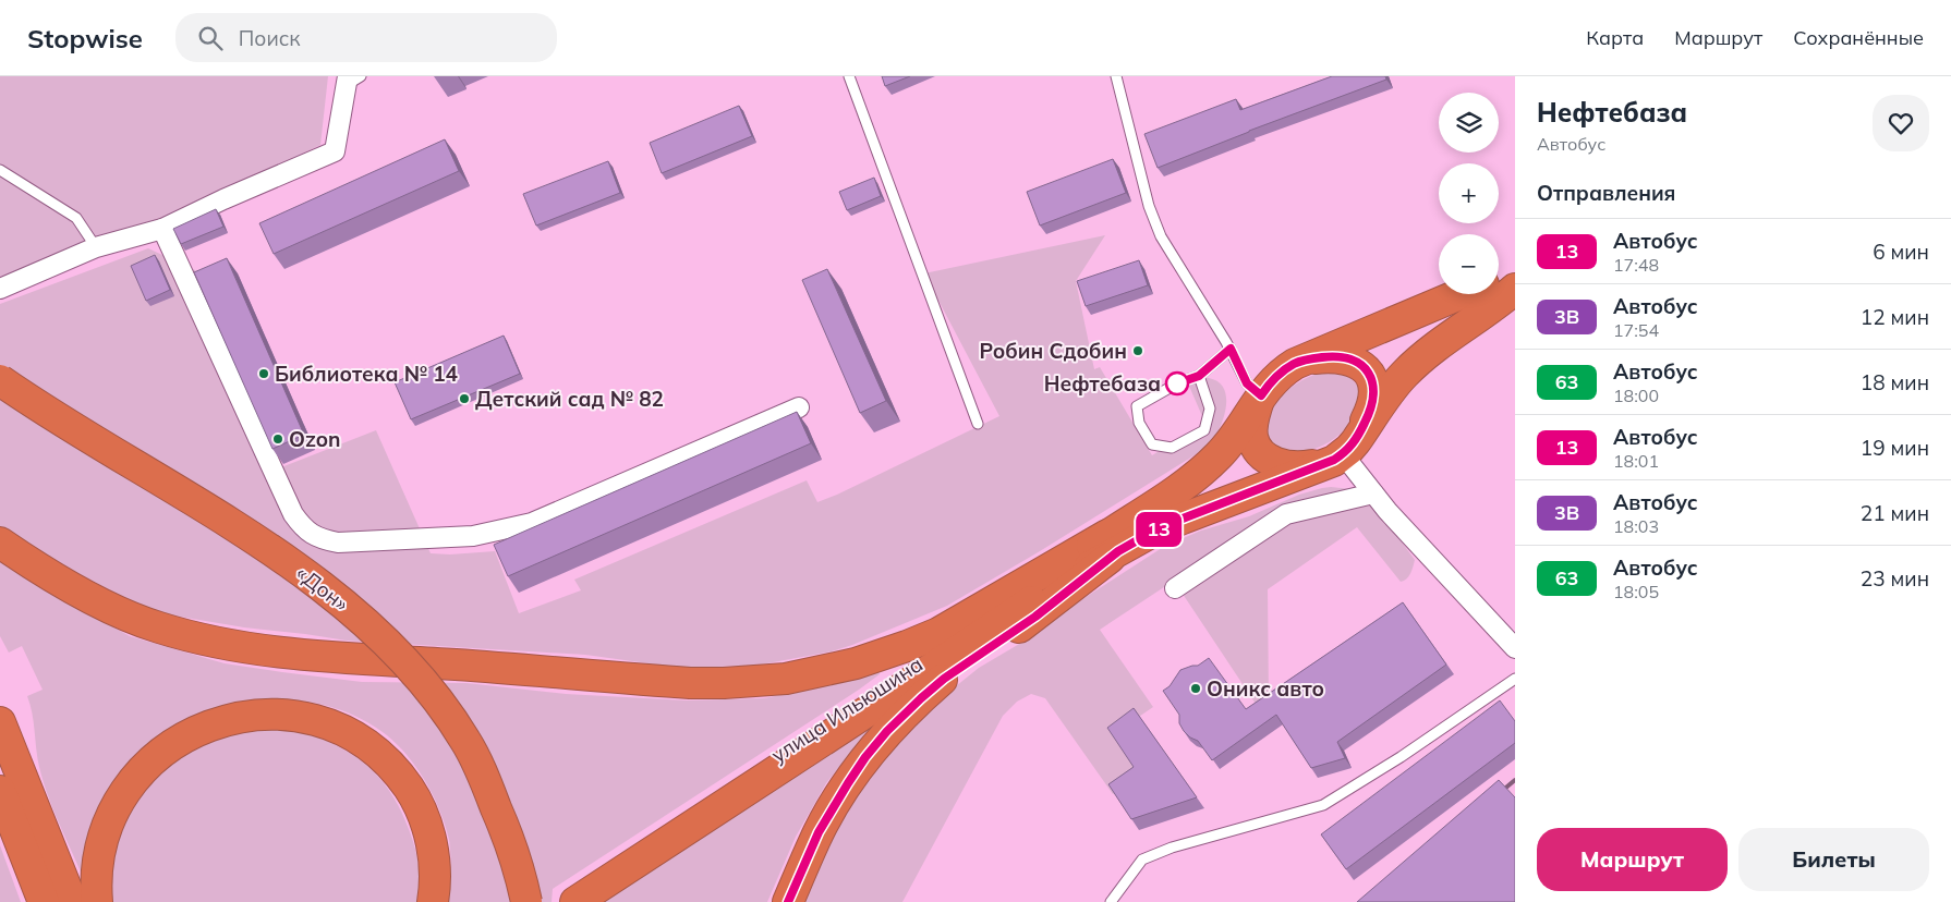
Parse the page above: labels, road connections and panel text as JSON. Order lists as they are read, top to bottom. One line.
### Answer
{"streets":{"highway":["«Дон»","улица Ильюшина"]},"places":["Робин Сдобин","Библиотека № 14","Нефтебаза","Детский сад № 82","Ozon","Оникс авто"],"lines":["bus line 13"],"page":{"header":"Stopwise","search":"Поиск","nav":["Карта","Маршрут","Сохранённые"],"on_map":"13","heading":[["Нефтебаза","Автобус"],"Отправления"],"map_buttons":["+","−"],"list":[{"mark":"13","name":"Автобус","note":"17:48","value":"6 мин"},{"mark":"3В","name":"Автобус","note":"17:54","value":"12 мин"},{"mark":"63","name":"Автобус","note":"18:00","value":"18 мин"},{"mark":"13","name":"Автобус","note":"18:01","value":"19 мин"},{"mark":"3В","name":"Автобус","note":"18:03","value":"21 мин"},{"mark":"63","name":"Автобус","note":"18:05","value":"23 мин"}],"buttons":["Маршрут","Билеты"]}}
